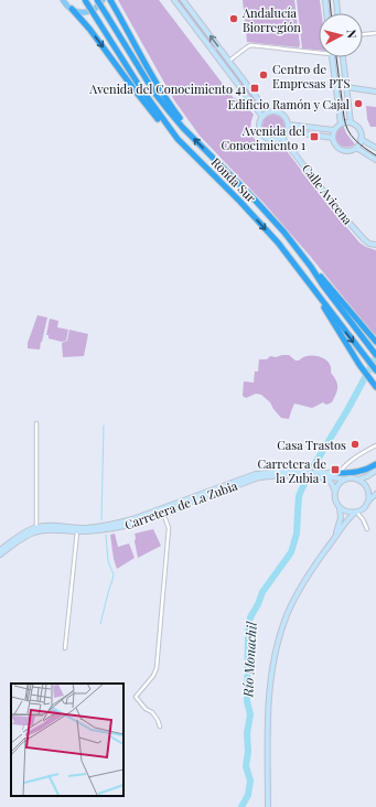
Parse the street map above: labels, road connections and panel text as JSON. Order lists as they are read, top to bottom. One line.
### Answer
{"streets":{"highway":["Ronda Sur"],"main road":["Calle Avicena","Carretera de La Zubia"]},"water":["Río Monachil"],"places":{"other":["Andalucía Biorregión","Centro de Empresas PTS","Edificio Ramón y Cajal","Casa Trastos"],"transit":["Avenida del Conocimiento 41","Avenida del Conocimiento 1","Carretera de la Zubia 1"]},"north":"right"}
